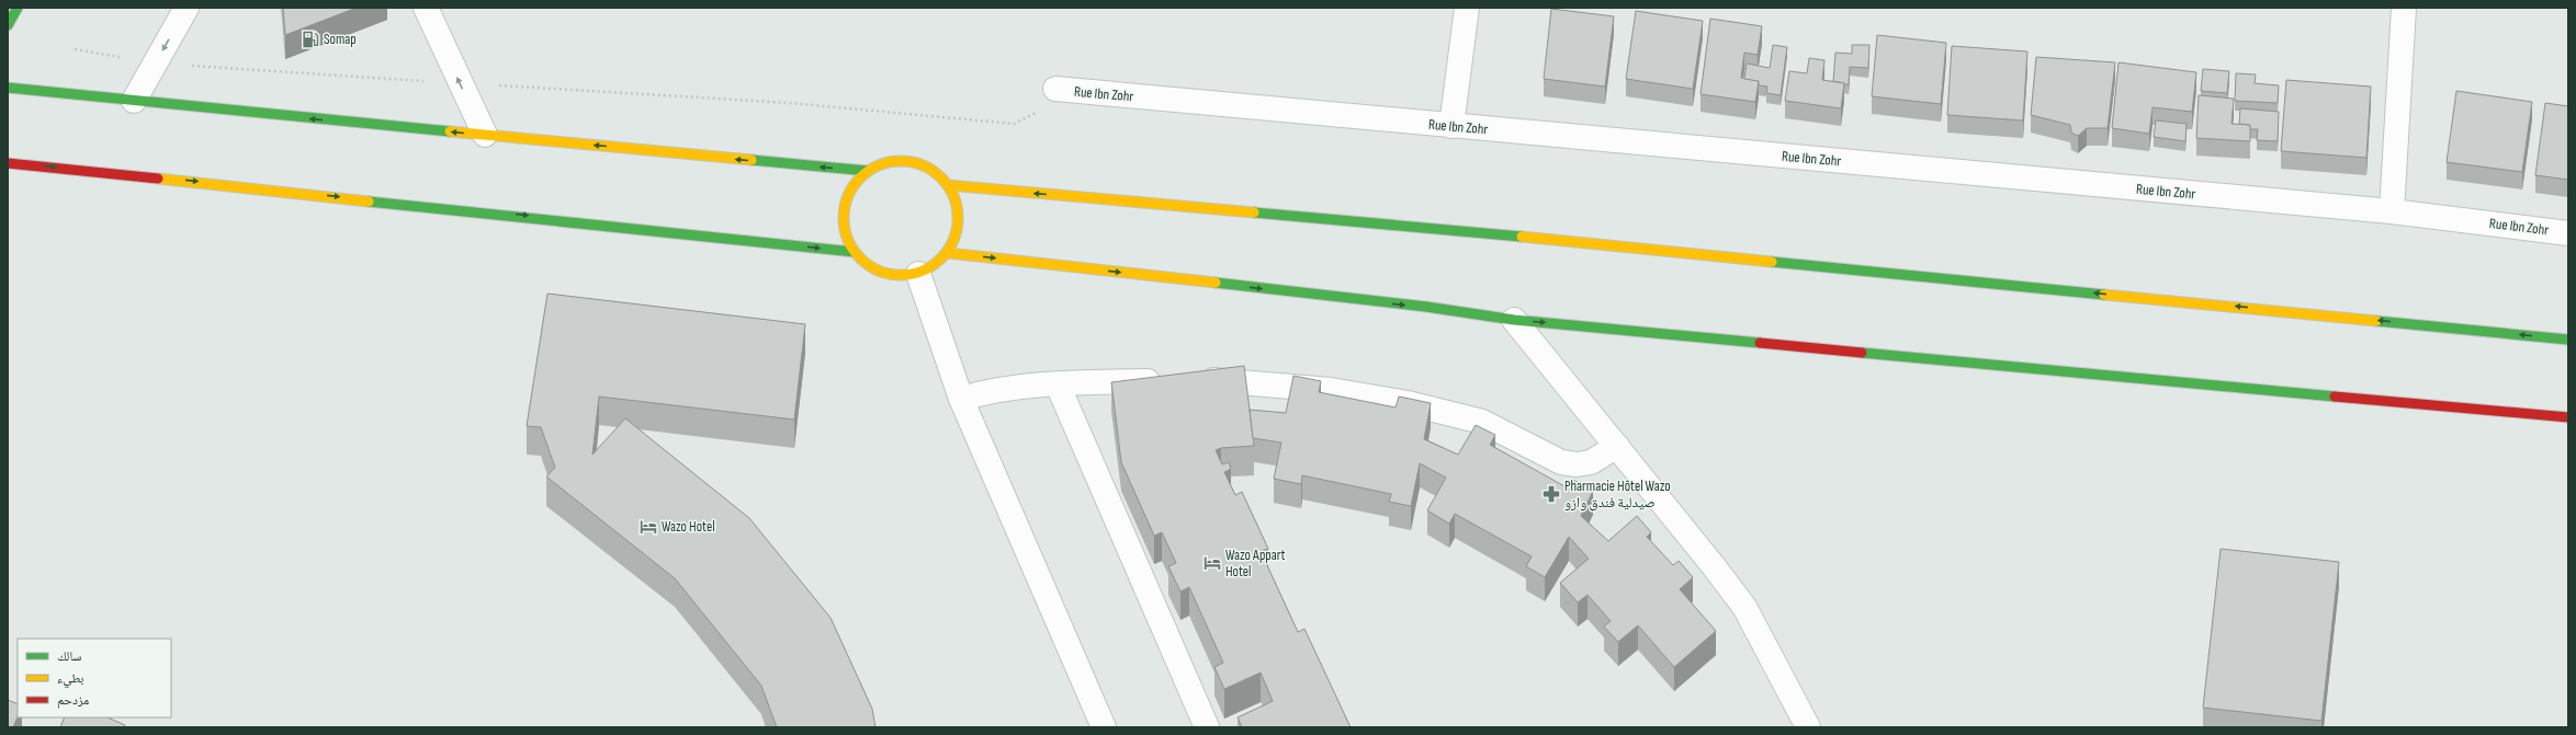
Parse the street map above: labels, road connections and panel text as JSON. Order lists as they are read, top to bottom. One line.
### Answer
{"streets":{"street":["Rue Ibn Zohr"]},"places":{"fuel station":["Somap"],"pharmacy":["Pharmacie Hôtel Wazo صيدلية فندق وازو"],"hotel":["Wazo Hotel","Wazo Appart Hotel"]},"legend":["سالك","بطيء","مزدحم"]}
